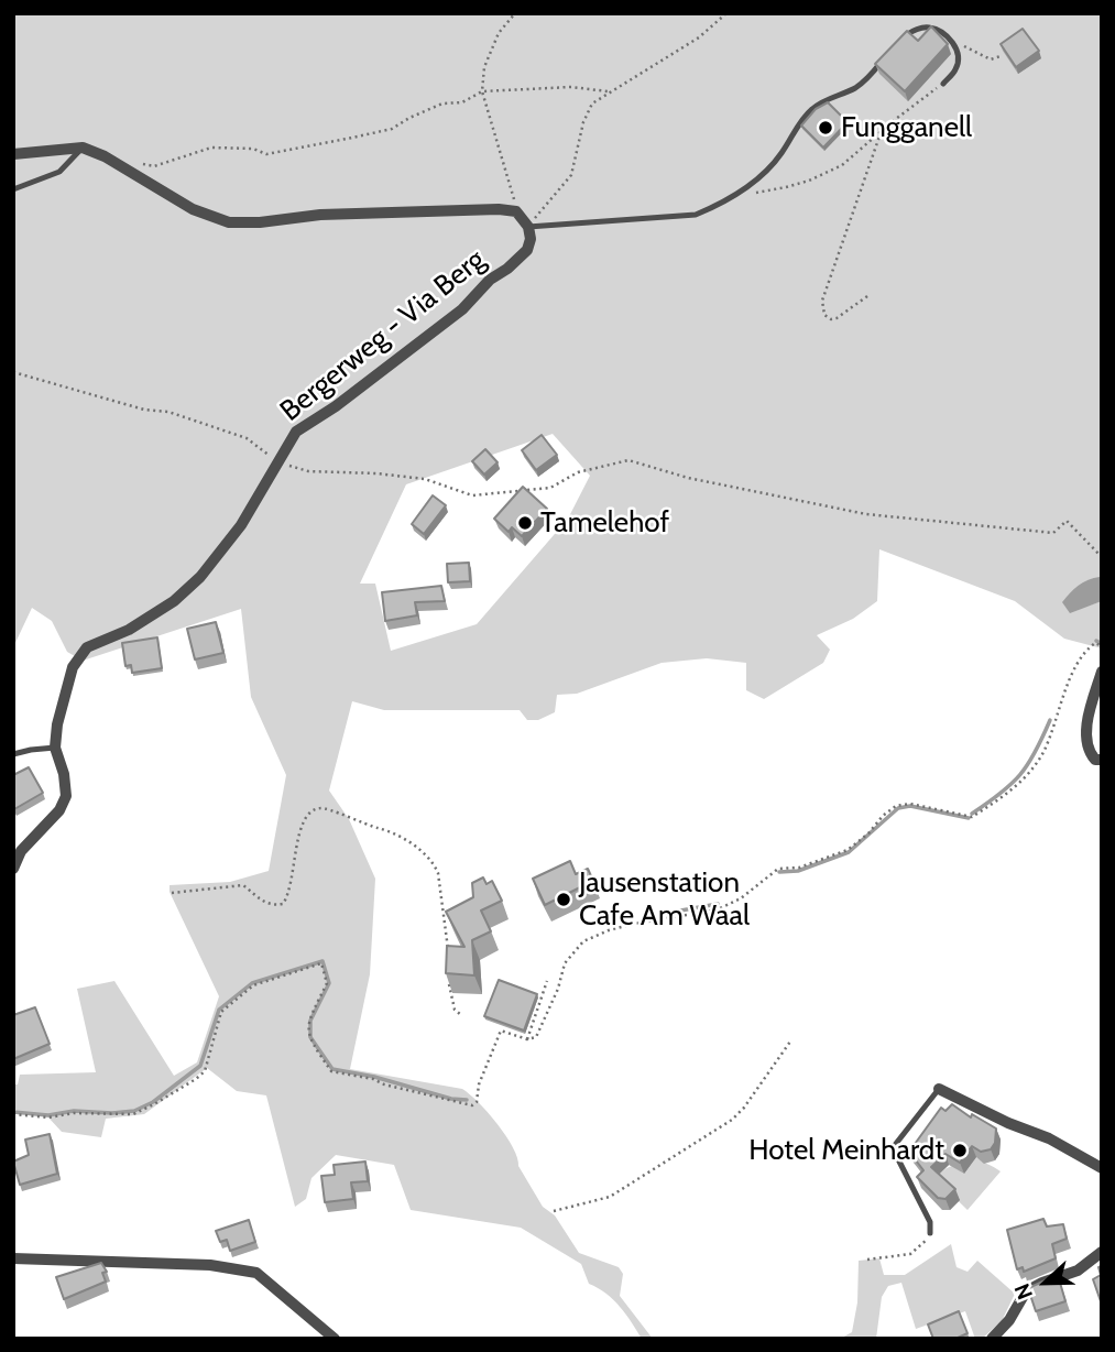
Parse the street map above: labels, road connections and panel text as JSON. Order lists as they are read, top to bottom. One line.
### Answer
{"streets":{"street":["Bergerweg - Via Berg"]},"places":["Fungganell","Tamelehof","Jausenstation Cafe Am Waal","Hotel Meinhardt"],"north":"left"}
